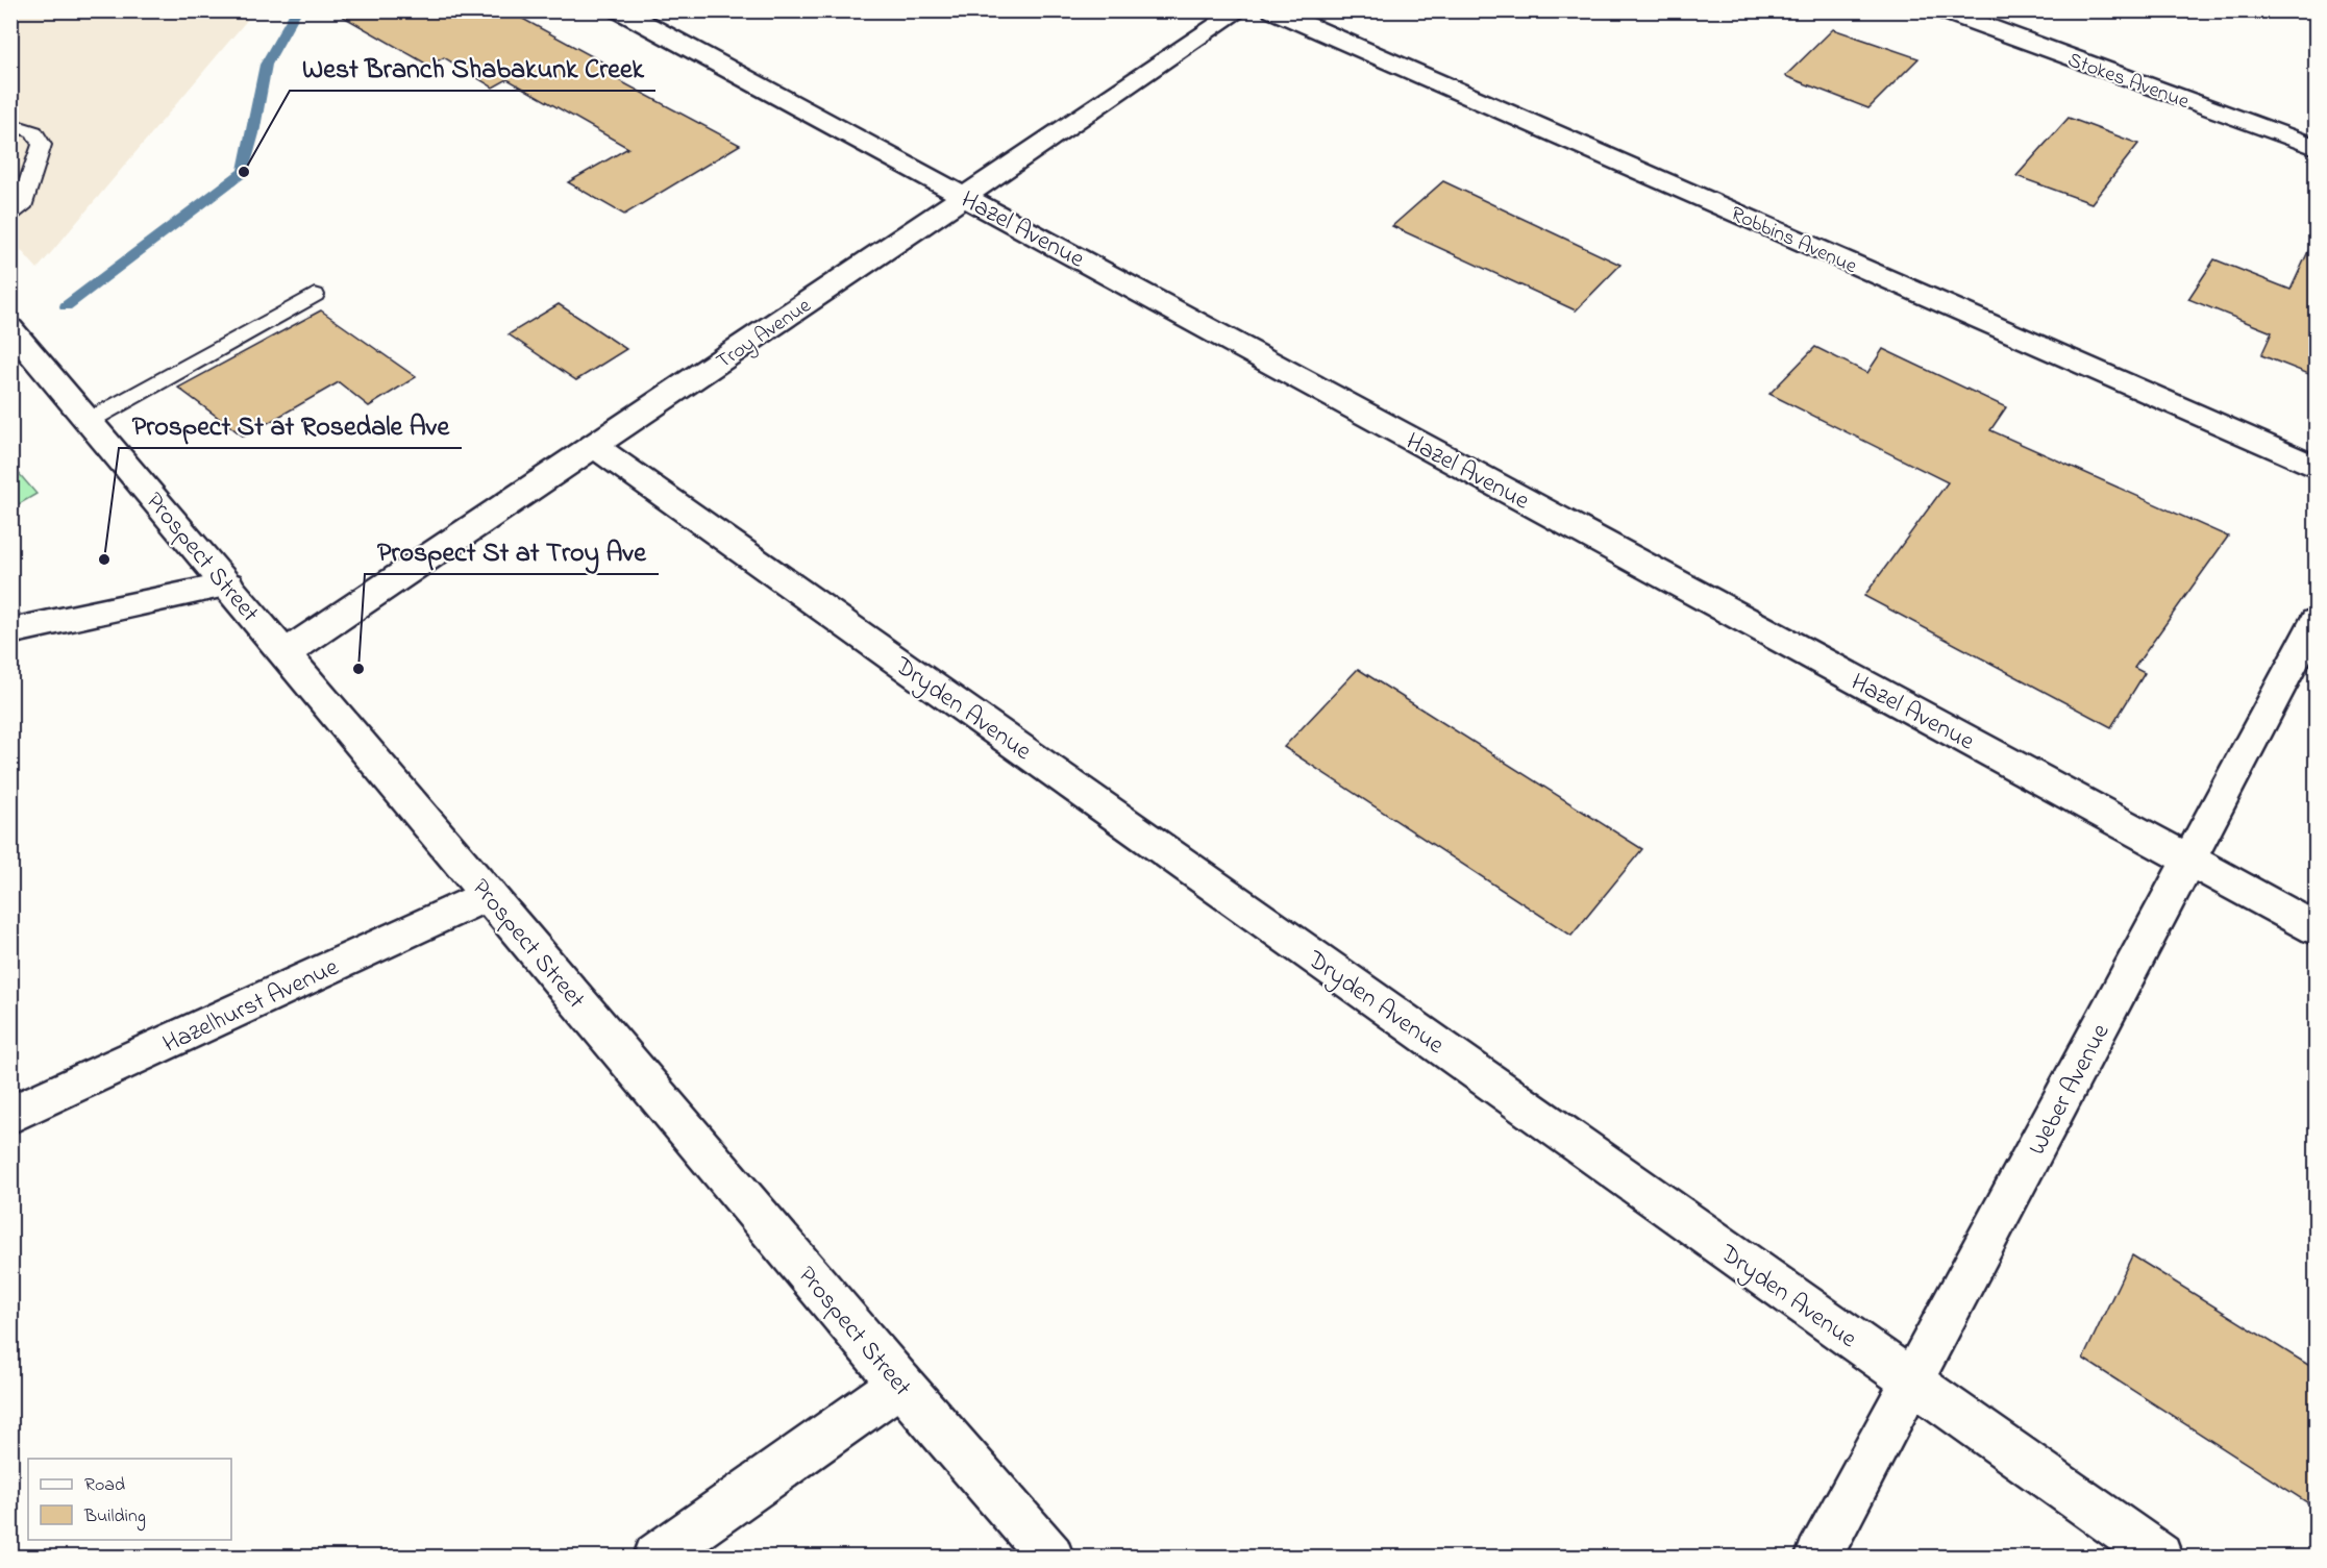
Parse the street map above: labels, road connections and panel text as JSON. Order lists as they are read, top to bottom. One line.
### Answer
{"streets":{"street":["Stokes Avenue","Hazel Avenue","Robbins Avenue","Troy Avenue","Prospect Street","Dryden Avenue","Hazelhurst Avenue","Weber Avenue"]},"crossings":[["Hazel Avenue","Troy Avenue"],["Hazel Avenue","Weber Avenue"],["Troy Avenue","Prospect Street"],["Troy Avenue","Dryden Avenue"],["Prospect Street","Hazelhurst Avenue"],["Dryden Avenue","Weber Avenue"]],"places":["West Branch Shabakunk Creek","Prospect St at Rosedale Ave","Prospect St at Troy Ave"],"legend":["Road","Building"]}
